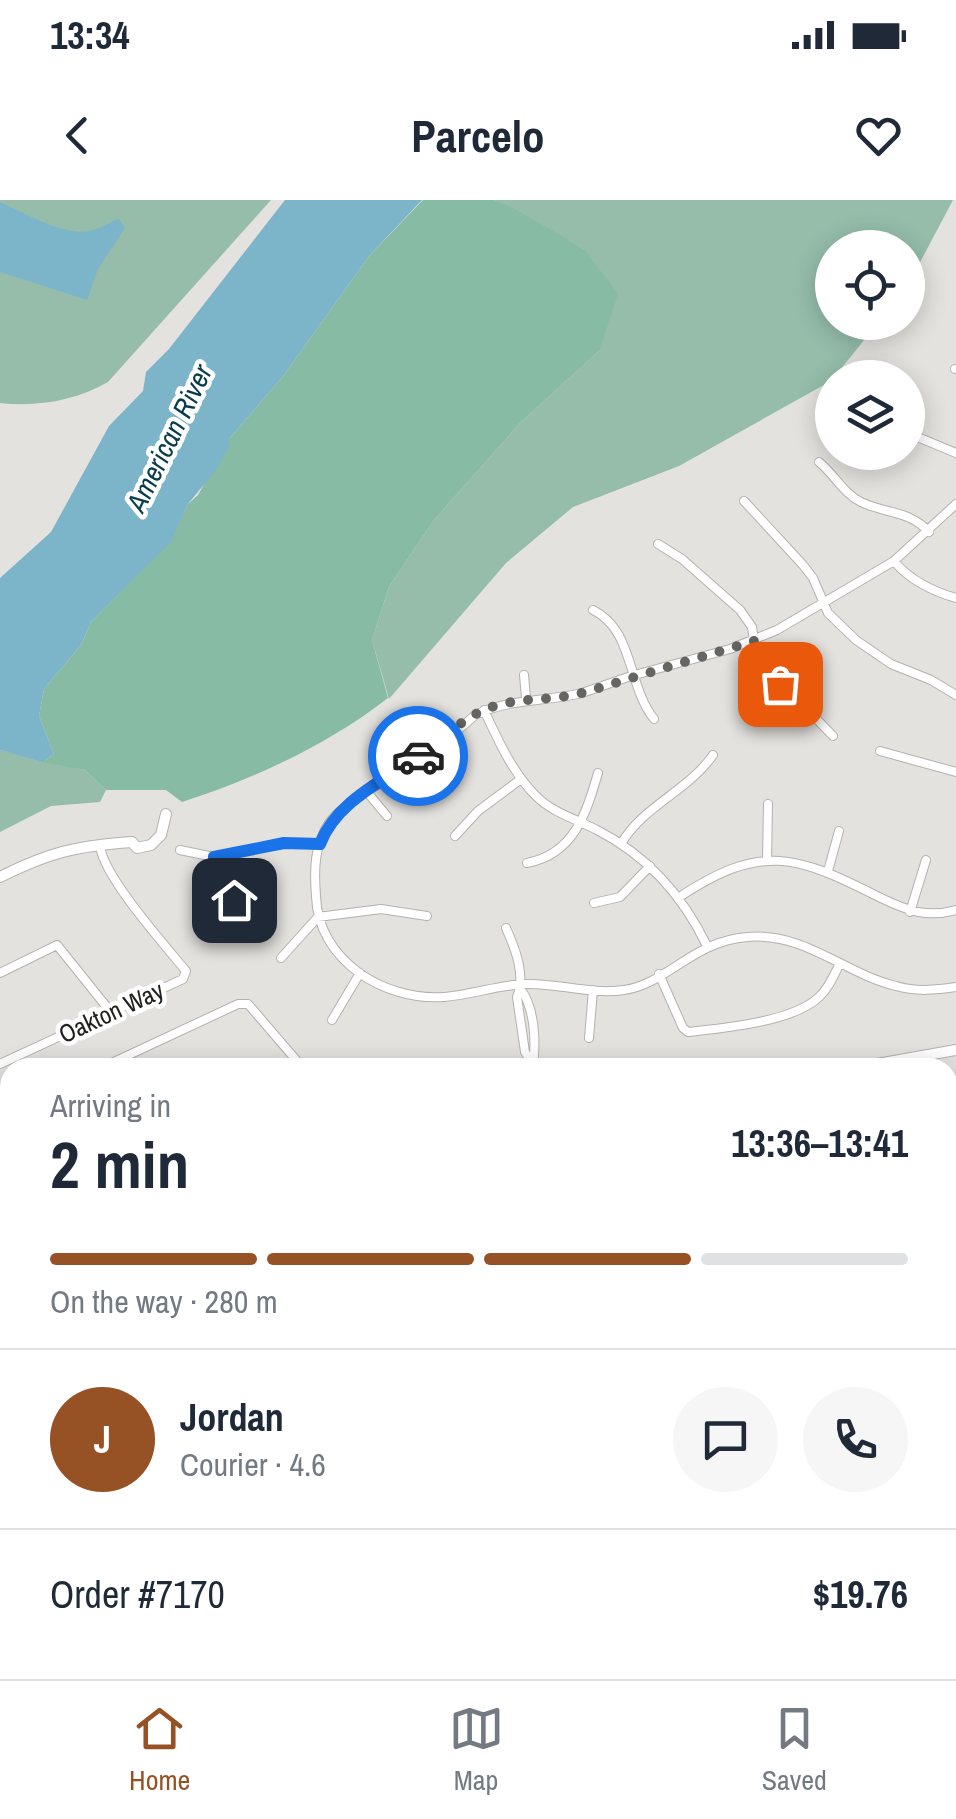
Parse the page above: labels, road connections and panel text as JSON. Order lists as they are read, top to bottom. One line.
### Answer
{"streets":{"street":["Oakton Way"]},"water":["American River"],"page":{"status":"13:34","header":"Parcelo","heading":["2 min","Arriving in","13:36–13:41"],"panel":["Jordan","Courier · 4.6","Order #7170","$19.76"],"bar":"On the way · 280 m","round":"J","tabs":["Home","Map","Saved"]}}
